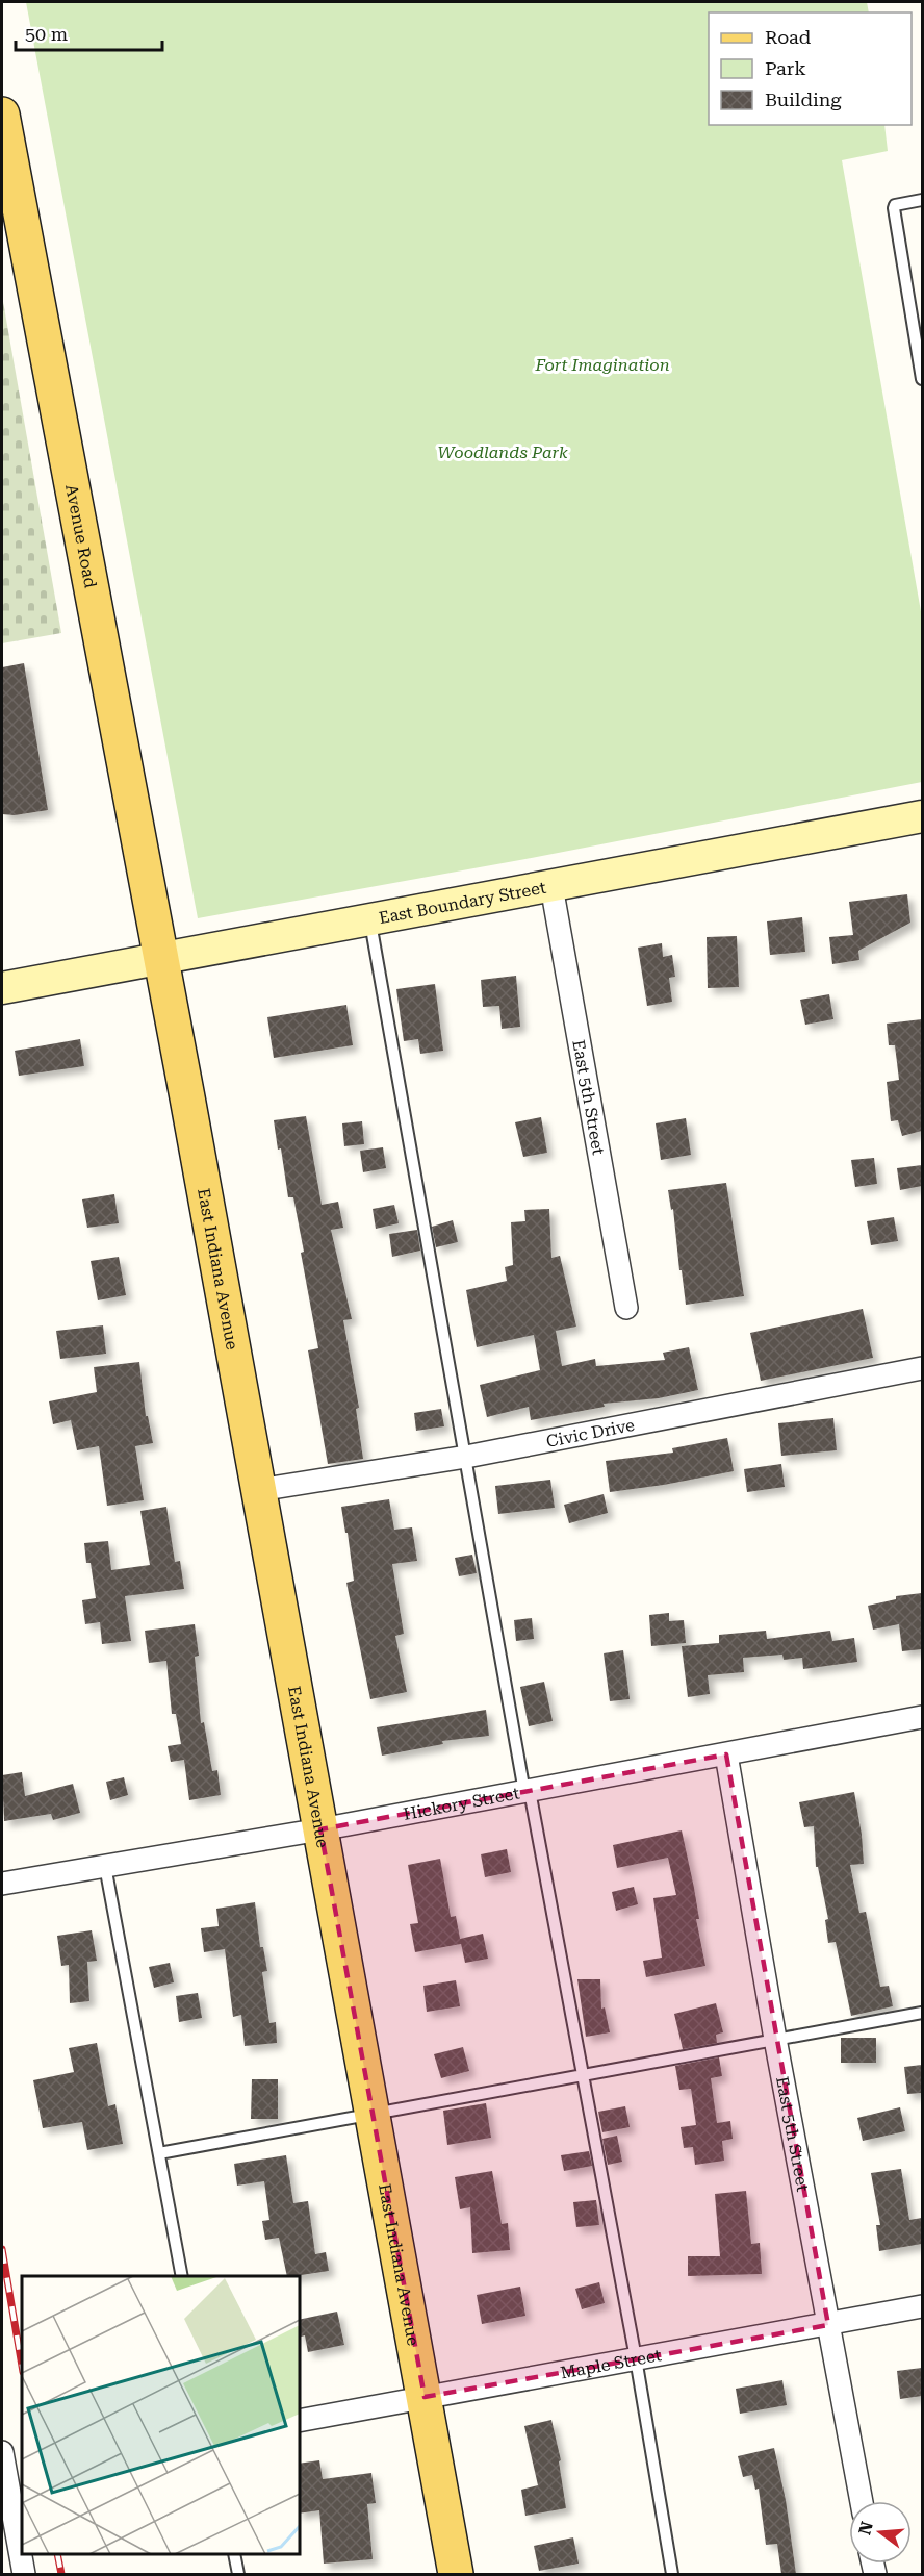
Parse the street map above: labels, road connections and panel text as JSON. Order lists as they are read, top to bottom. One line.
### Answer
{"streets":{"main road":["Avenue Road","East Indiana Avenue"],"street":["East Boundary Street","East 5th Street","Civic Drive","Hickory Street","Maple Street"]},"crossings":[["Avenue Road","East Boundary Street"],["Avenue Road","East Indiana Avenue"],["East Boundary Street","East 5th Street"],["East Boundary Street","East Indiana Avenue"],["East 5th Street","Hickory Street"],["East 5th Street","Maple Street"],["East Indiana Avenue","Civic Drive"],["East Indiana Avenue","Hickory Street"],["East Indiana Avenue","Maple Street"]],"parks":["Fort Imagination","Woodlands Park"],"legend":["Road","Park","Building"],"scale_bar":"50 m","north":"left"}
